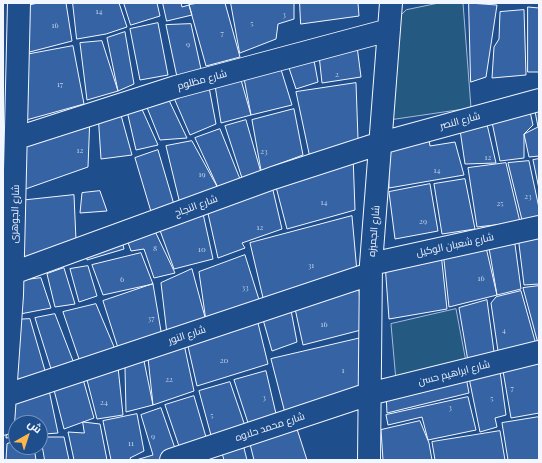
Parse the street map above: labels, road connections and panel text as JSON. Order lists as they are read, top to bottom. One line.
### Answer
{"streets":{"street":["شارع مظلوم","شارع النصر","شارع النجاح","شارع الجوهرى","شارع الجميزه","شارع شعبان الوكيل","شارع النور","شارع ابراهيم حسن","شارع محمد حلاوه"]},"crossings":[["شارع مظلوم","شارع الجوهرى"],["شارع مظلوم","شارع الجميزه"],["شارع النصر","شارع النجاح"],["شارع النصر","شارع الجميزه"],["شارع النجاح","شارع الجوهرى"],["شارع النجاح","شارع الجميزه"],["شارع الجوهرى","شارع النور"],["شارع الجميزه","شارع شعبان الوكيل"],["شارع الجميزه","شارع النور"],["شارع الجميزه","شارع ابراهيم حسن"],["شارع الجميزه","شارع محمد حلاوه"],["شارع شعبان الوكيل","شارع النور"],["شارع ابراهيم حسن","شارع محمد حلاوه"]],"house_numbers":["14","3","5","16","7","9","2","17","12","23","12","14","19","23","14","25","29","12","8","10","31","16","6","33","37","16","4","20","1","22","7","3","5","24","3","5","9","11"],"north":"top right"}
